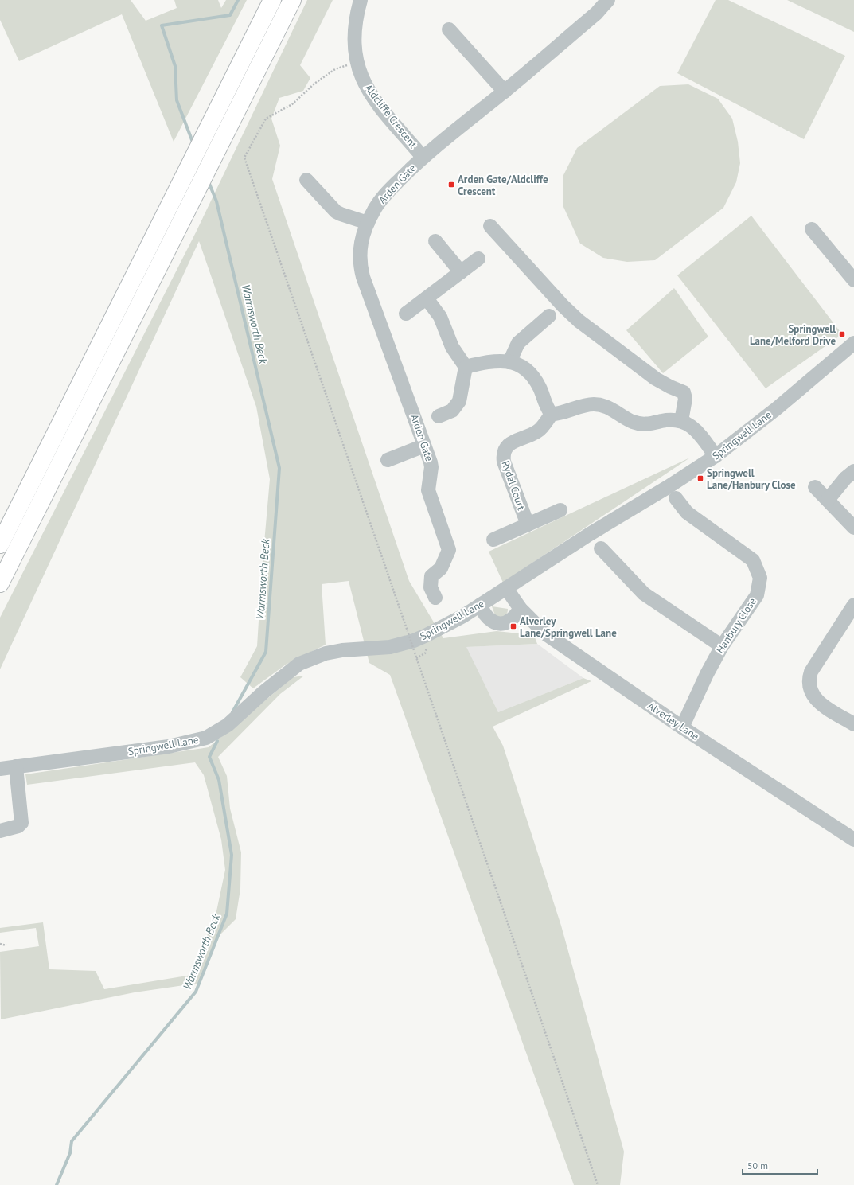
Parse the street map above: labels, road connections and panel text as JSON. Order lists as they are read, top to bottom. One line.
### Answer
{"streets":{"street":["Aldcliffe Crescent","Arden Gate","Springwell Lane","Rydal Court","Hanbury Close","Alverley Lane"]},"crossings":[["Aldcliffe Crescent","Arden Gate"],["Springwell Lane","Alverley Lane"],["Hanbury Close","Alverley Lane"]],"water":["Warmsworth Beck"],"places":{"transit":["Arden Gate/Aldcliffe Crescent","Springwell Lane/Melford Drive","Springwell Lane/Hanbury Close","Alverley Lane/Springwell Lane"]},"scale_bar":"50 m"}
